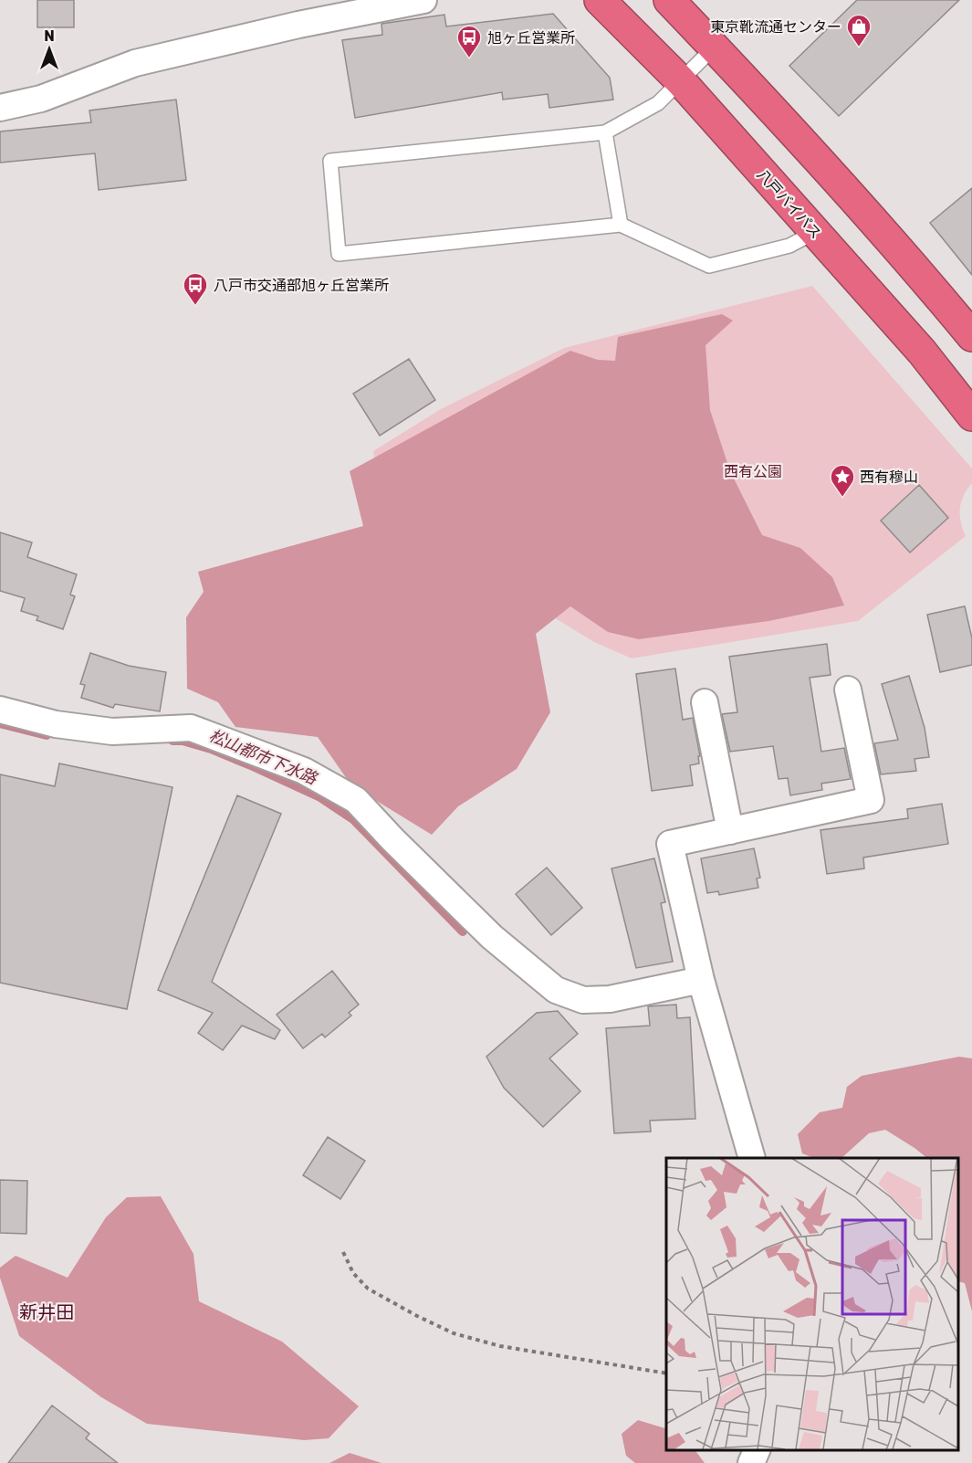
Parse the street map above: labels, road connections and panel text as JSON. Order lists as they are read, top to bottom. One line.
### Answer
{"streets":{"highway":["八戸バイパス"]},"districts":["新井田"],"water":["松山都市下水路"],"parks":["西有公園"],"places":{"shop":["東京靴流通センター"],"bus stop":["旭ヶ丘営業所","八戸市交通部旭ヶ丘営業所"],"place":["西有穆山"]},"north":"top"}
